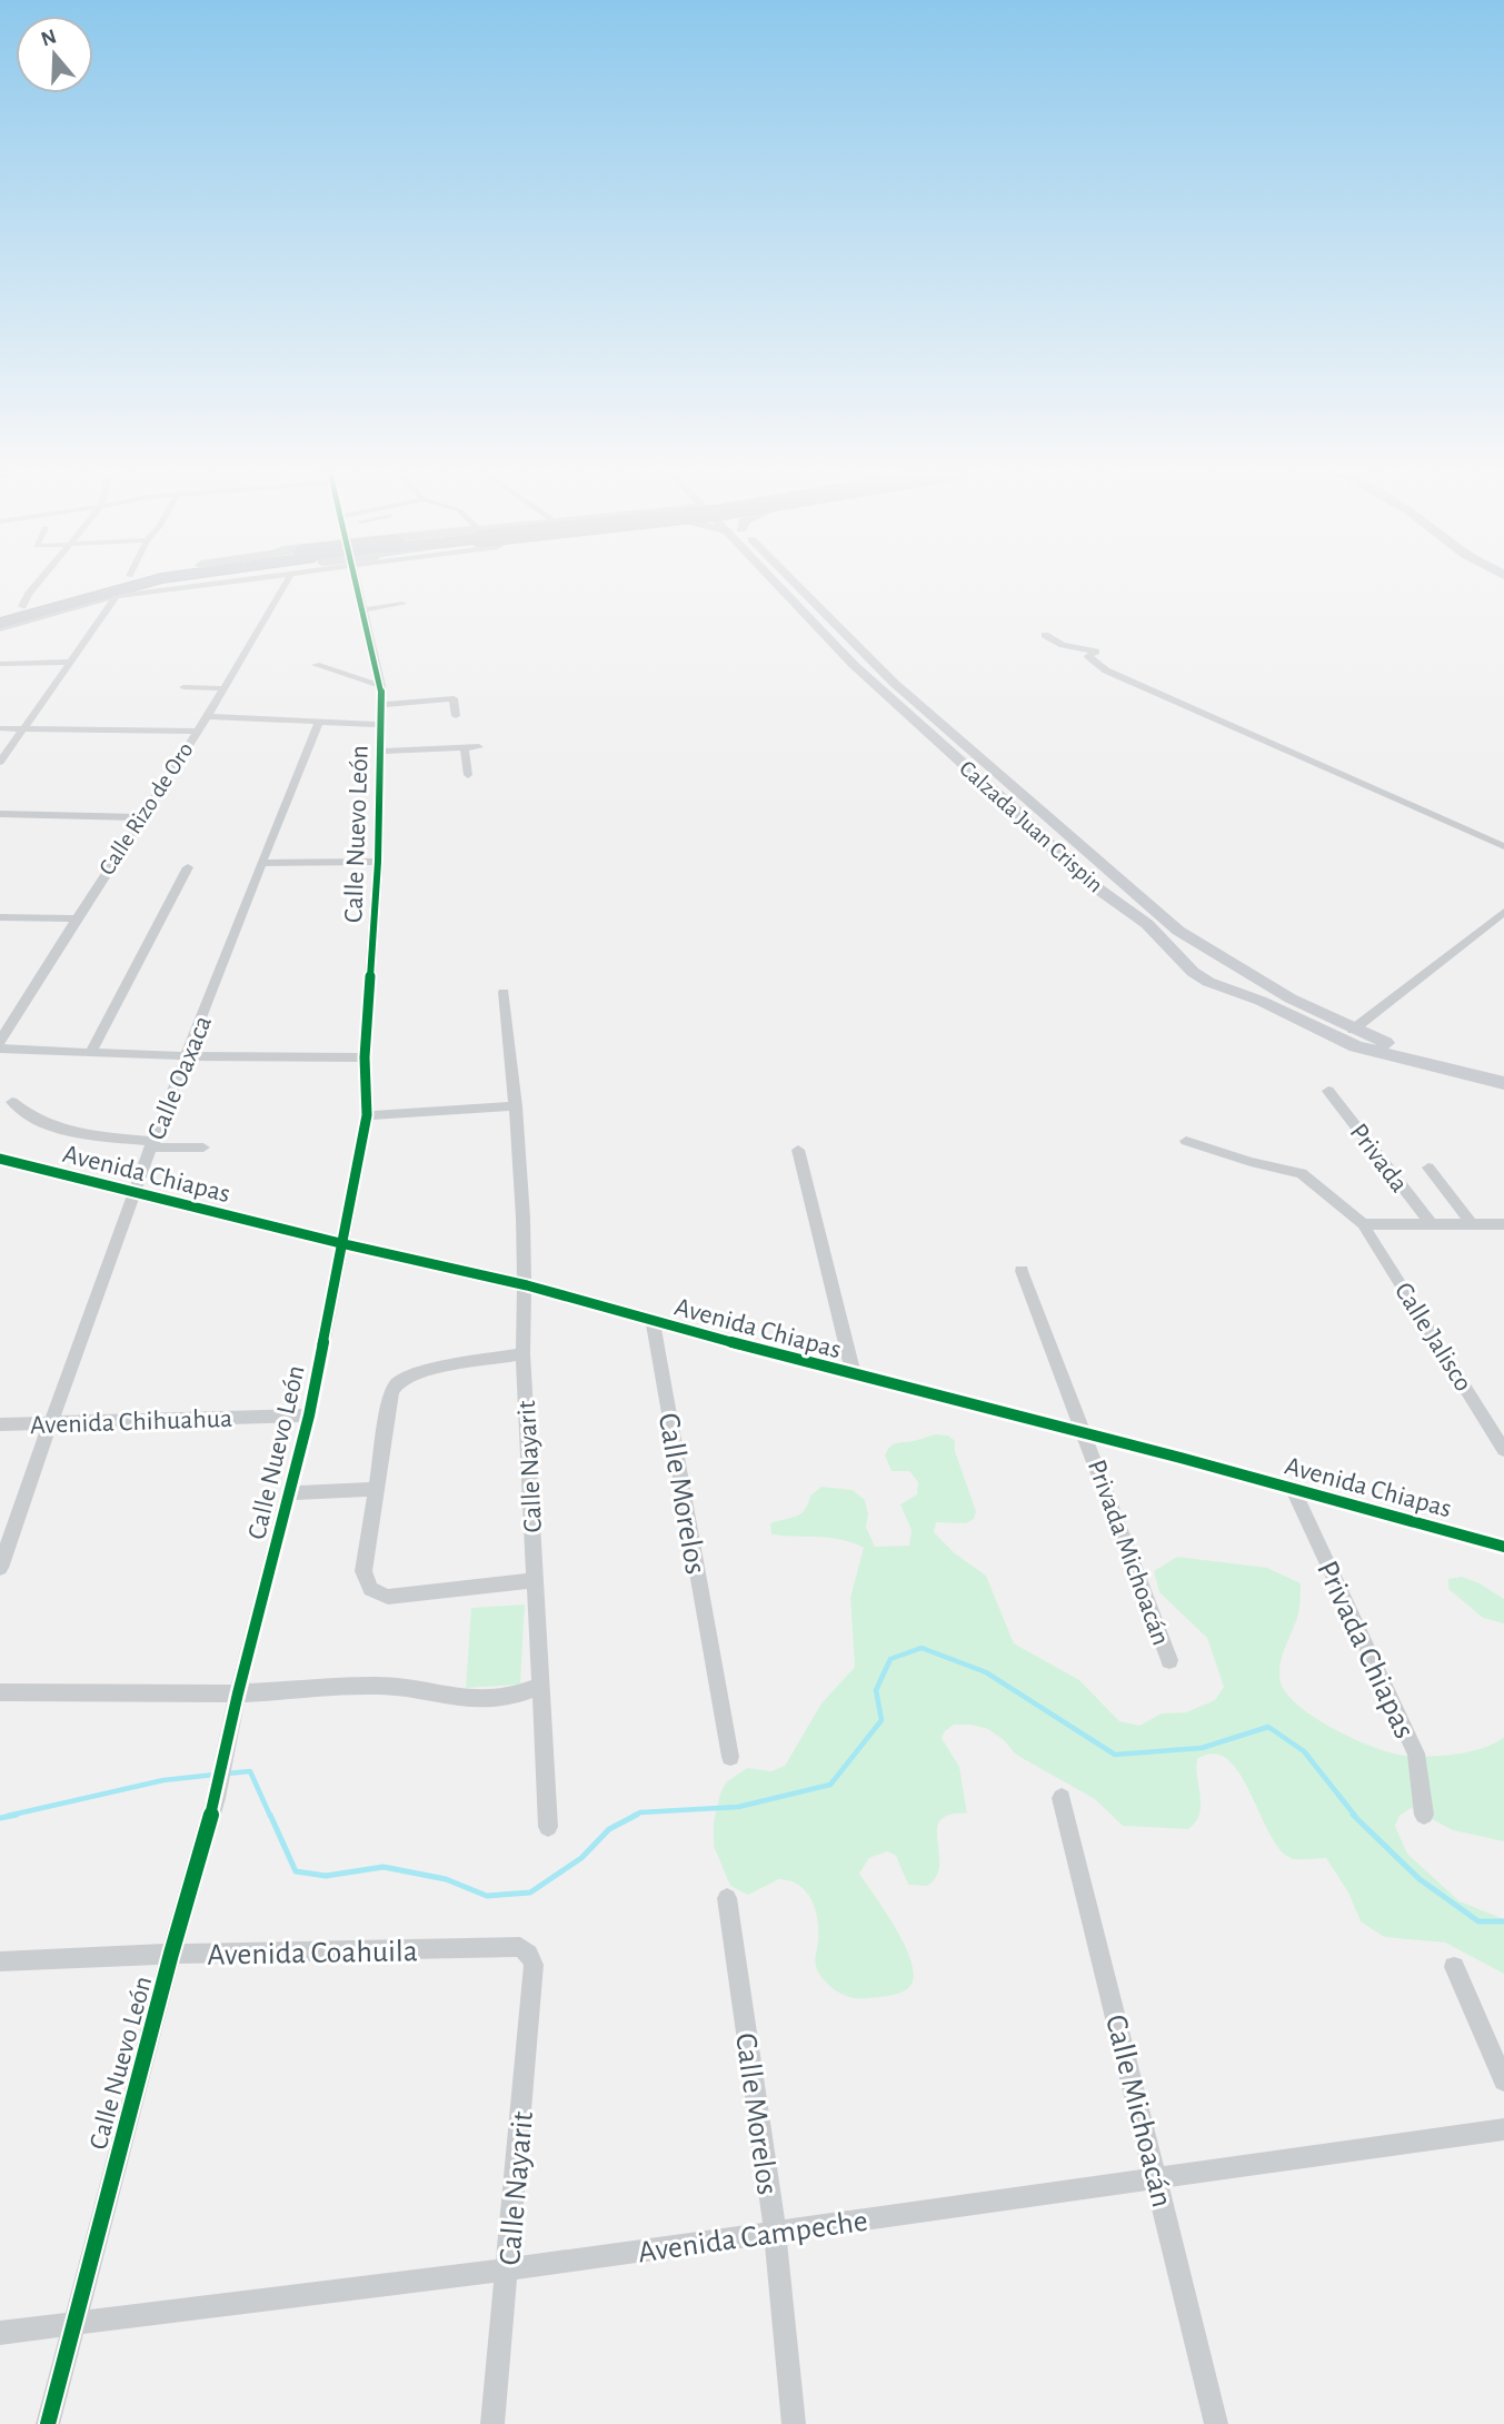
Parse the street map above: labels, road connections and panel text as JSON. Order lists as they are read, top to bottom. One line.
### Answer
{"streets":{"main road":["Calzada Juan Crispin"],"street":["Calle Rizo de Oro","Calle Nuevo León","Calle Oaxaca","Privada","Avenida Chiapas","Calle Jalisco","Avenida Chihuahua","Calle Nayarit","Calle Morelos","Privada Michoacán","Privada Chiapas","Avenida Coahuila","Calle Michoacán","Avenida Campeche"]},"crossings":[["Calle Nuevo León","Avenida Chiapas"],["Calle Nuevo León","Avenida Chihuahua"],["Calle Nuevo León","Avenida Coahuila"],["Calle Nuevo León","Avenida Campeche"],["Calle Oaxaca","Avenida Chiapas"],["Calle Oaxaca","Avenida Chihuahua"],["Avenida Chiapas","Calle Nayarit"],["Avenida Chiapas","Calle Morelos"],["Avenida Chiapas","Privada Michoacán"],["Avenida Chiapas","Privada Chiapas"],["Calle Nayarit","Avenida Coahuila"],["Calle Nayarit","Avenida Campeche"],["Calle Morelos","Avenida Campeche"],["Calle Michoacán","Avenida Campeche"]],"north":"top"}
